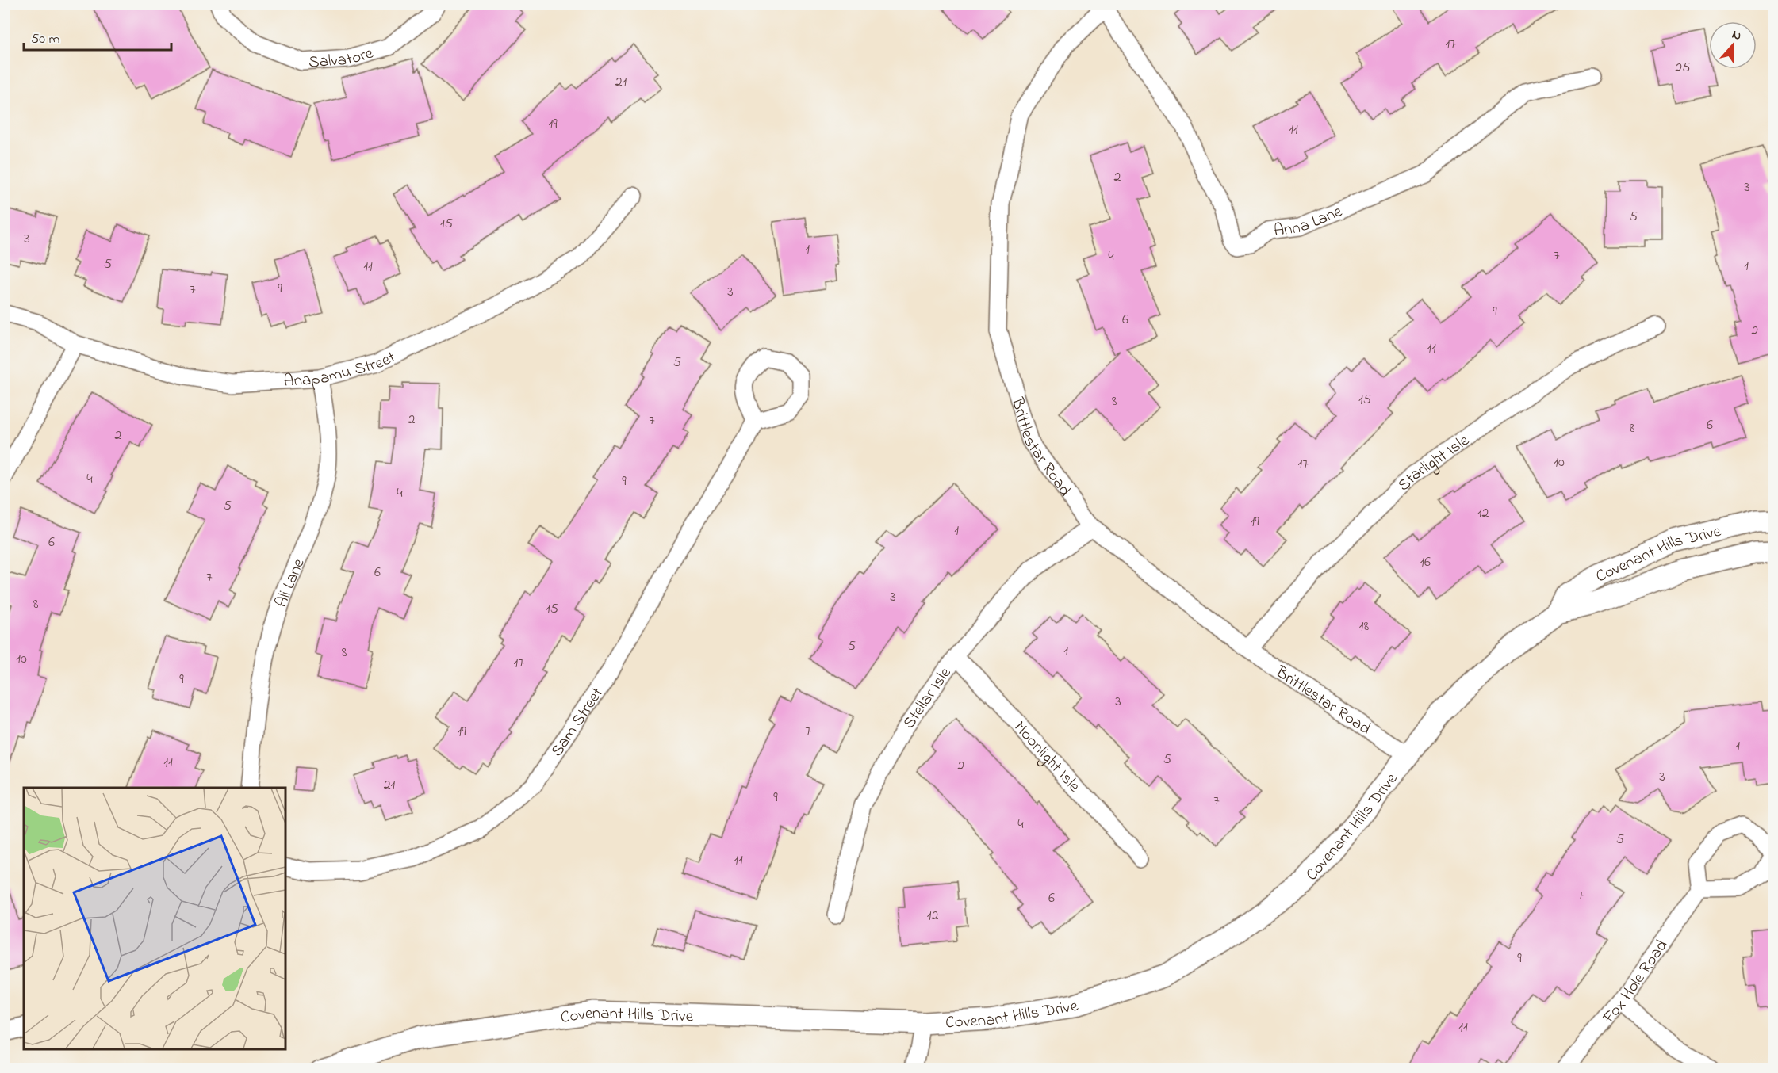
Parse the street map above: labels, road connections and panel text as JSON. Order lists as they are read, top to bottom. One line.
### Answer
{"streets":{"street":["Salvatore","Anna Lane","Anapamu Street","Brittlestar Road","Starlight Isle","Covenant Hills Drive","Ali Lane","Stellar Isle","Sam Street","Moonlight Isle","Fox Hole Road"]},"crossings":[["Anna Lane","Brittlestar Road"],["Anapamu Street","Ali Lane"],["Brittlestar Road","Starlight Isle"],["Brittlestar Road","Covenant Hills Drive"],["Brittlestar Road","Stellar Isle"],["Stellar Isle","Moonlight Isle"]],"house_numbers":["17","25","21","19","11","2","3","5","15","3","1","7","4","5","1","11","9","7","3","9","6","2","11","5","15","8","2","7","6","8","2","10","17","4","9","4","5","12","19","1","6","16","6","7","3","8","15","18","5","1","8","10","17","9","3","7","19","1","5","11","2","3","21","9","7","4","5","11","7","6","12","9","11"],"scale_bar":"50 m","north":"top"}
